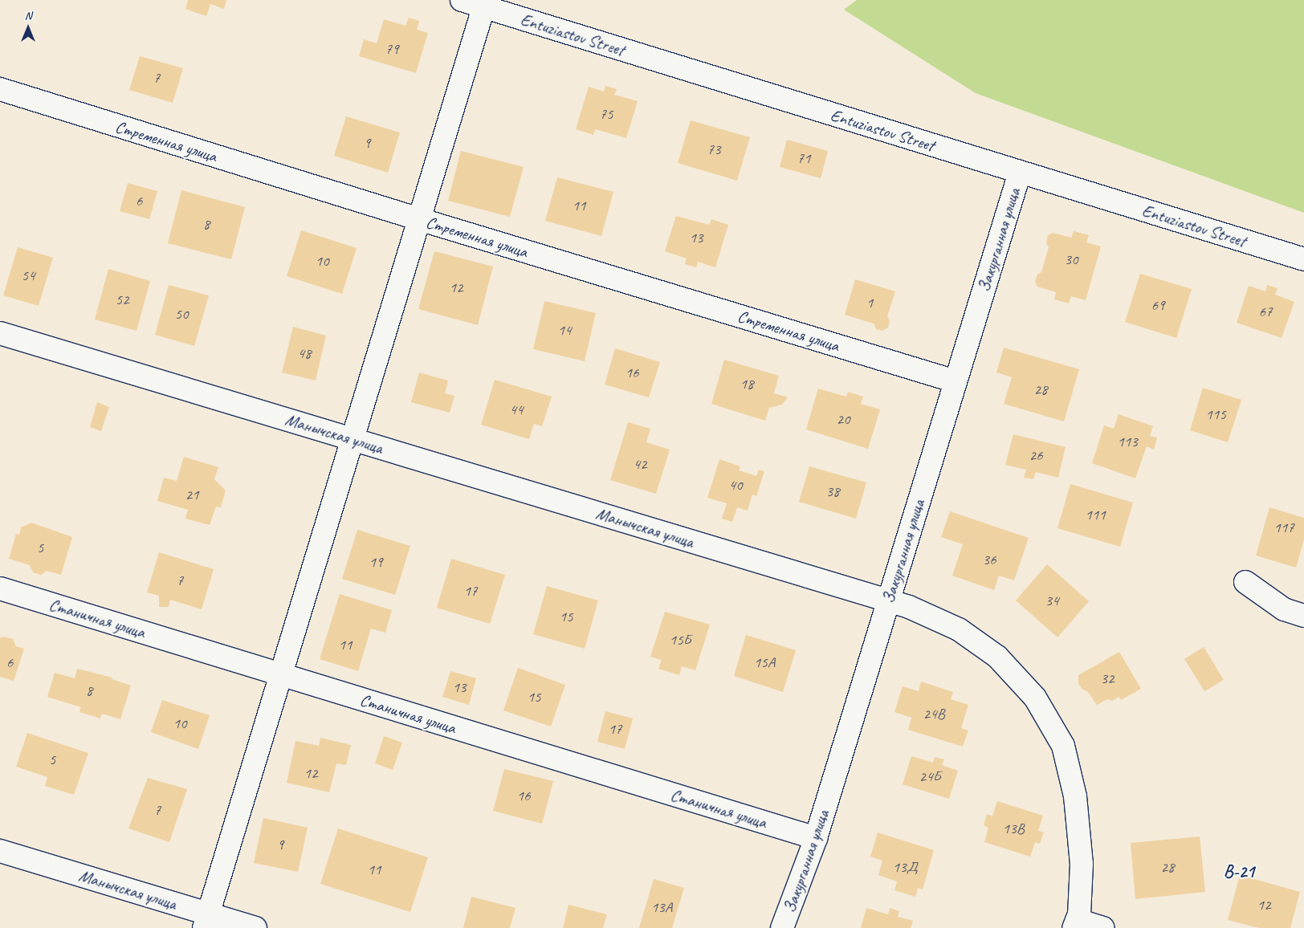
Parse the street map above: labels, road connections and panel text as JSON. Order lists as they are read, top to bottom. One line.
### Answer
{"streets":{"street":["Entuziastov Street","Стременная улица","Закурганная улица","Манычская улица","Станичная улица"]},"crossings":[["Entuziastov Street","Закурганная улица"],["Стременная улица","Закурганная улица"],["Закурганная улица","Манычская улица"],["Закурганная улица","Станичная улица"]],"districts":["В-21"],"house_numbers":["79","7","75","9","73","71","6","11","8","13","30","10","54","12","52","1","69","67","50","14","48","16","18","28","44","115","20","113","26","42","40","38","21","111","117","5","36","19","7","17","34","15","15Б","11","6","15А","32","13","8","15","24В","10","17","5","12","24Б","16","7","13В","9","13Д","28","11","12","13А"],"north":"top"}
